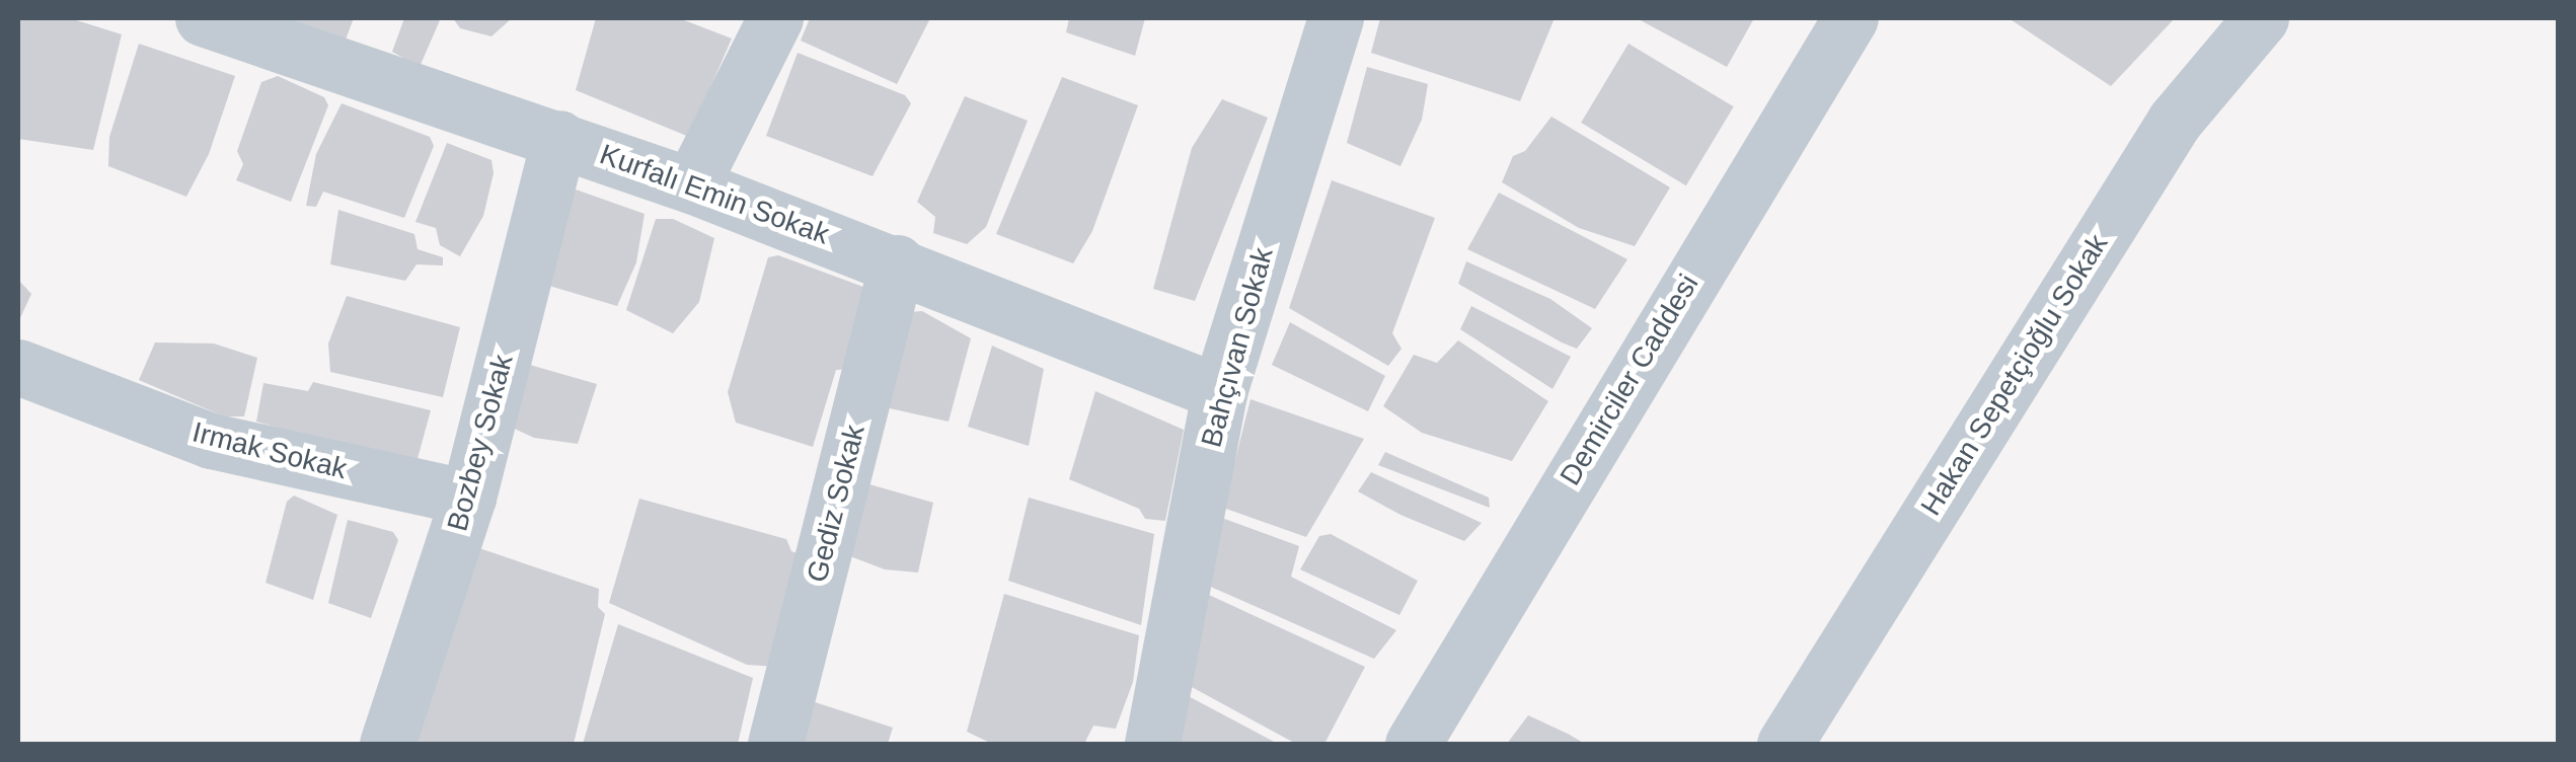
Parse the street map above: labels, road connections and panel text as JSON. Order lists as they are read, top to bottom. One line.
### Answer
{"streets":{"street":["Kurfalı Emin Sokak","Bahçıvan Sokak","Hakan Sepetçioğlu Sokak","Demirciler Caddesi","Bozbey Sokak","Irmak Sokak","Gediz Sokak"]},"crossings":[["Kurfalı Emin Sokak","Bahçıvan Sokak"],["Kurfalı Emin Sokak","Bozbey Sokak"],["Kurfalı Emin Sokak","Gediz Sokak"],["Bozbey Sokak","Irmak Sokak"]]}
